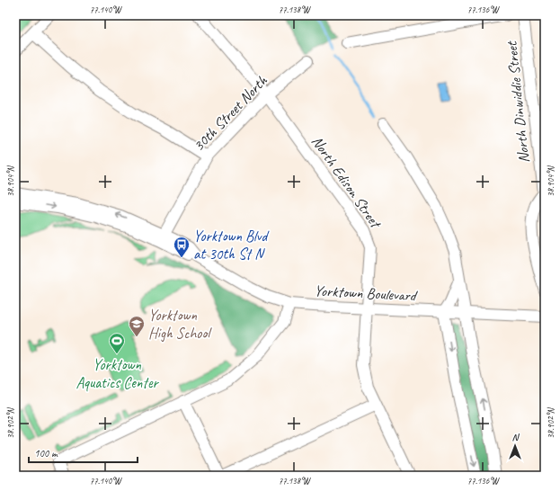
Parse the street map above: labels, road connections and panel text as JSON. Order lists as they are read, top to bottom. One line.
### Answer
{"streets":{"street":["North Dinwiddie Street","30th Street North","North Edison Street","Yorktown Boulevard"]},"crossings":[["30th Street North","North Edison Street"],["30th Street North","Yorktown Boulevard"],["North Edison Street","Yorktown Boulevard"]],"places":{"bus stop":["Yorktown Blvd at 30th St N"],"school or university":["Yorktown High School"],"sports":["Yorktown Aquatics Center"]},"scale_bar":"100 m","north":"top","coordinates":["77.140°W","77.138°W","77.136°W","38.904°N","38.902°N"]}
